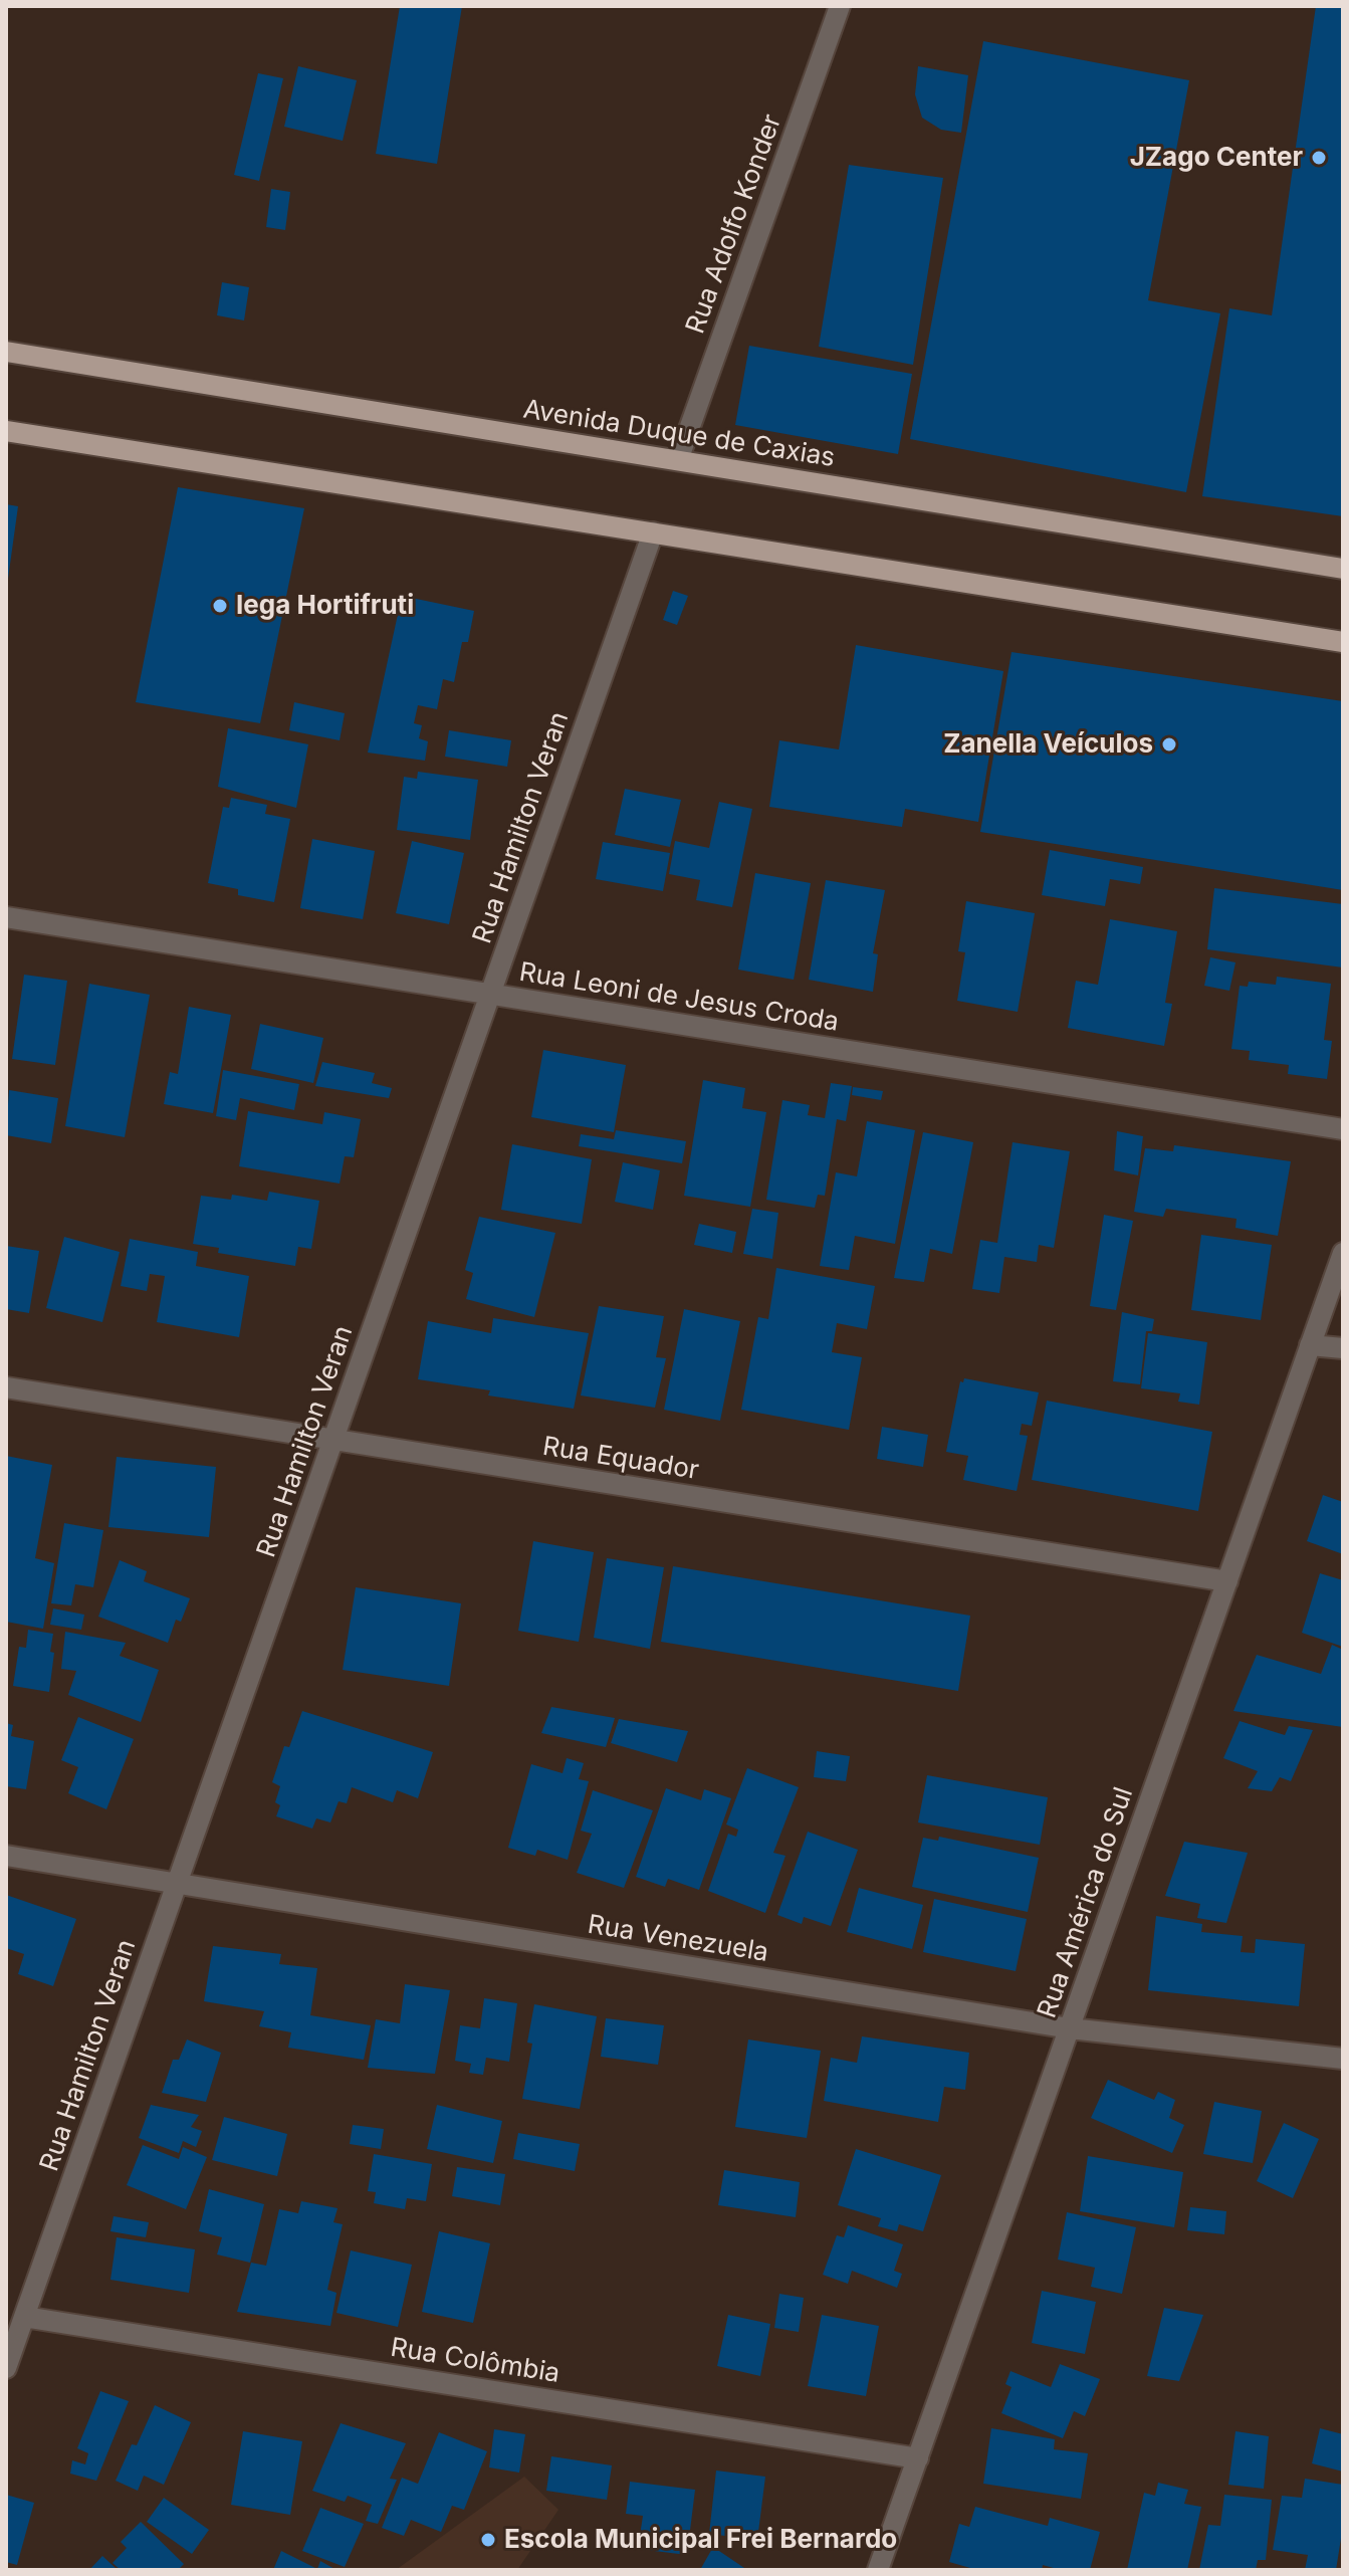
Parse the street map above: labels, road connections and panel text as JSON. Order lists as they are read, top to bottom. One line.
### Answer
{"streets":{"main road":["Avenida Duque de Caxias"],"street":["Rua Adolfo Konder","Rua Hamilton Veran","Rua Leoni de Jesus Croda","Rua Equador","Rua América do Sul","Rua Venezuela","Rua Colômbia"]},"crossings":[["Rua Adolfo Konder","Avenida Duque de Caxias"],["Rua Hamilton Veran","Rua Leoni de Jesus Croda"],["Rua Hamilton Veran","Rua Equador"],["Rua Hamilton Veran","Rua Venezuela"],["Rua Hamilton Veran","Rua Colômbia"],["Rua Equador","Rua América do Sul"],["Rua América do Sul","Rua Venezuela"],["Rua América do Sul","Rua Colômbia"]],"places":["JZago Center","Iega Hortifruti","Zanella Veículos","Escola Municipal Frei Bernardo"]}
